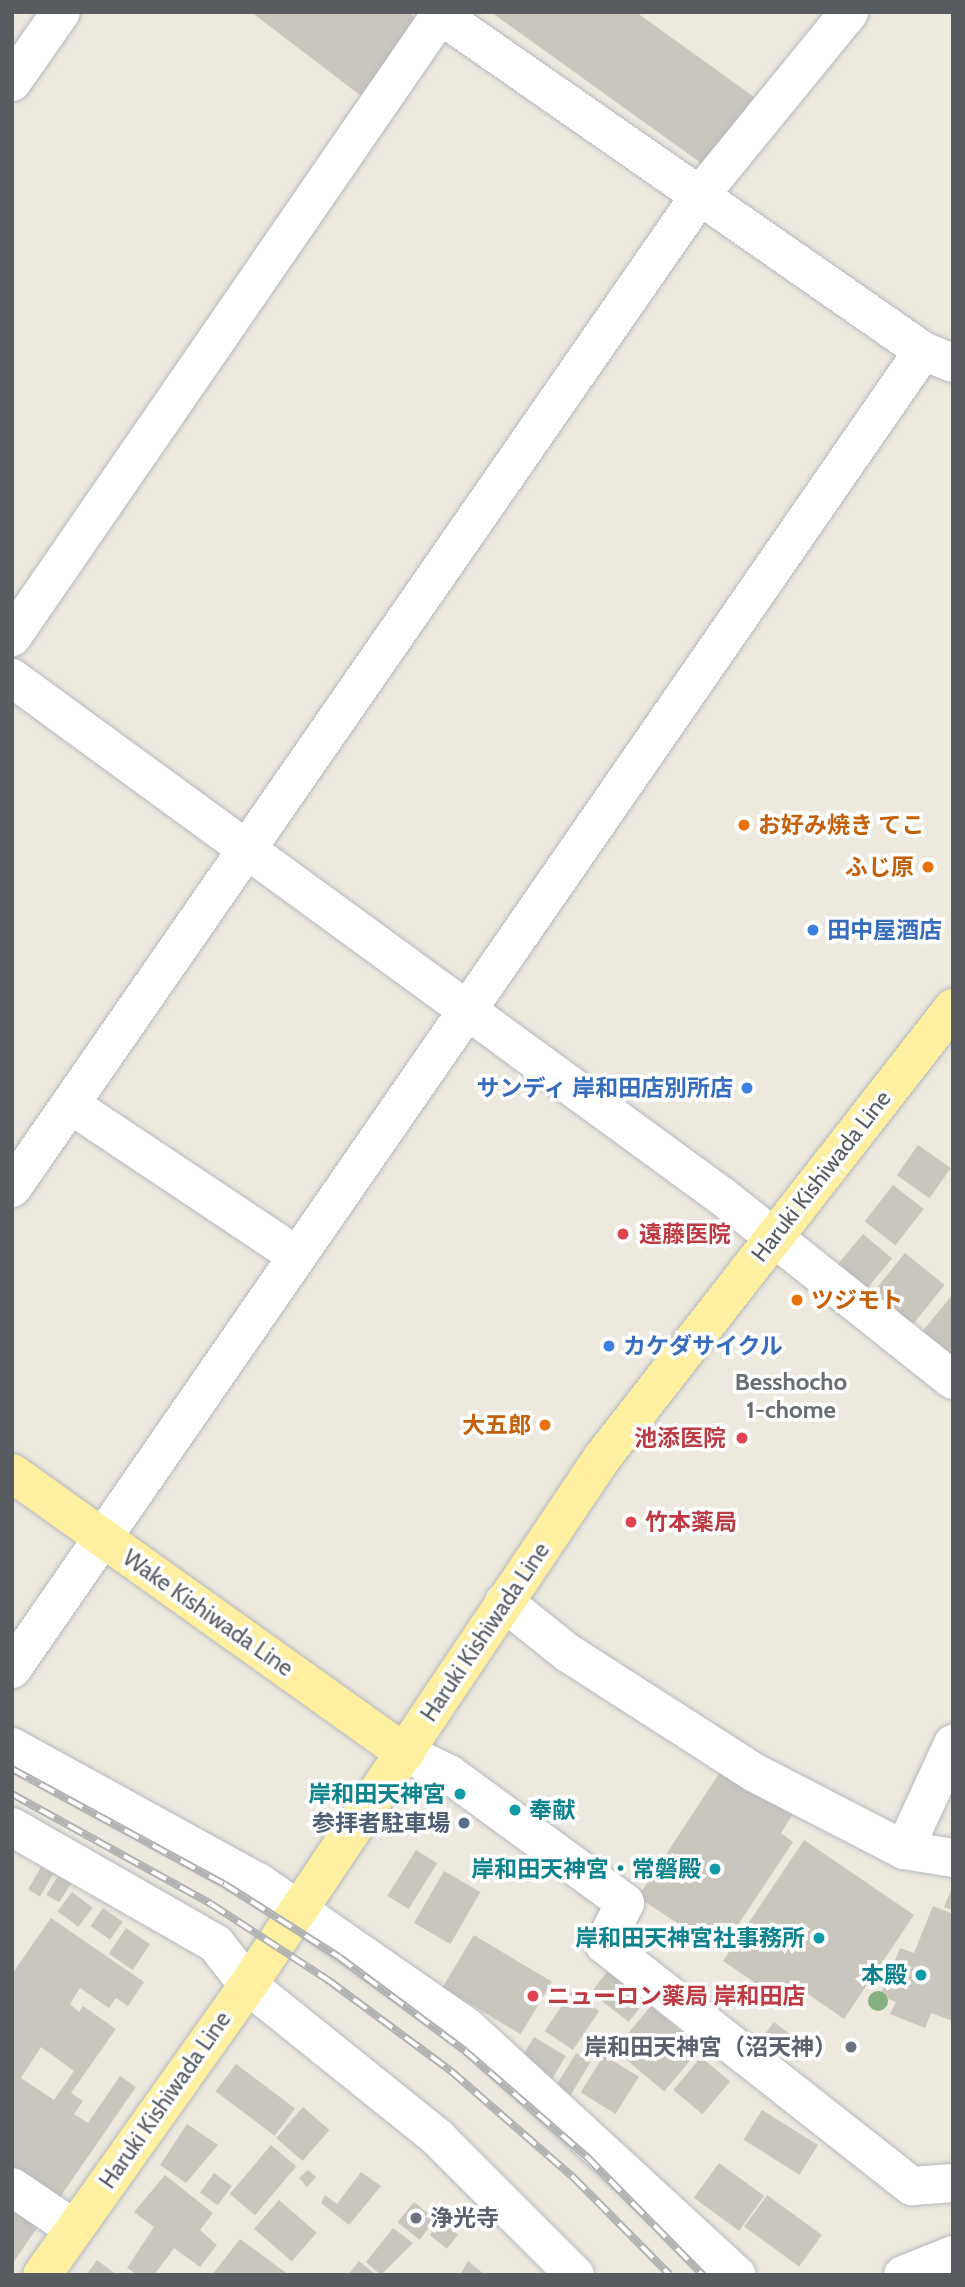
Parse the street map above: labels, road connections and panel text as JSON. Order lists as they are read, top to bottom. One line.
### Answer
{"streets":{"main road":["Haruki Kishiwada Line","Wake Kishiwada Line"]},"crossings":[["Haruki Kishiwada Line","Wake Kishiwada Line"]],"districts":["Besshocho 1-chome"],"places":["お好み焼き てこ","ふじ原","田中屋酒店","サンディ 岸和田店別所店","遠藤医院","ツジモト","カケダサイクル","大五郎","池添医院","竹本薬局","岸和田天神宮","奉献","参拝者駐車場","岸和田天神宮・常磐殿","岸和田天神宮社事務所","本殿","ニューロン薬局 岸和田店","岸和田天神宮（沼天神）","浄光寺"]}
